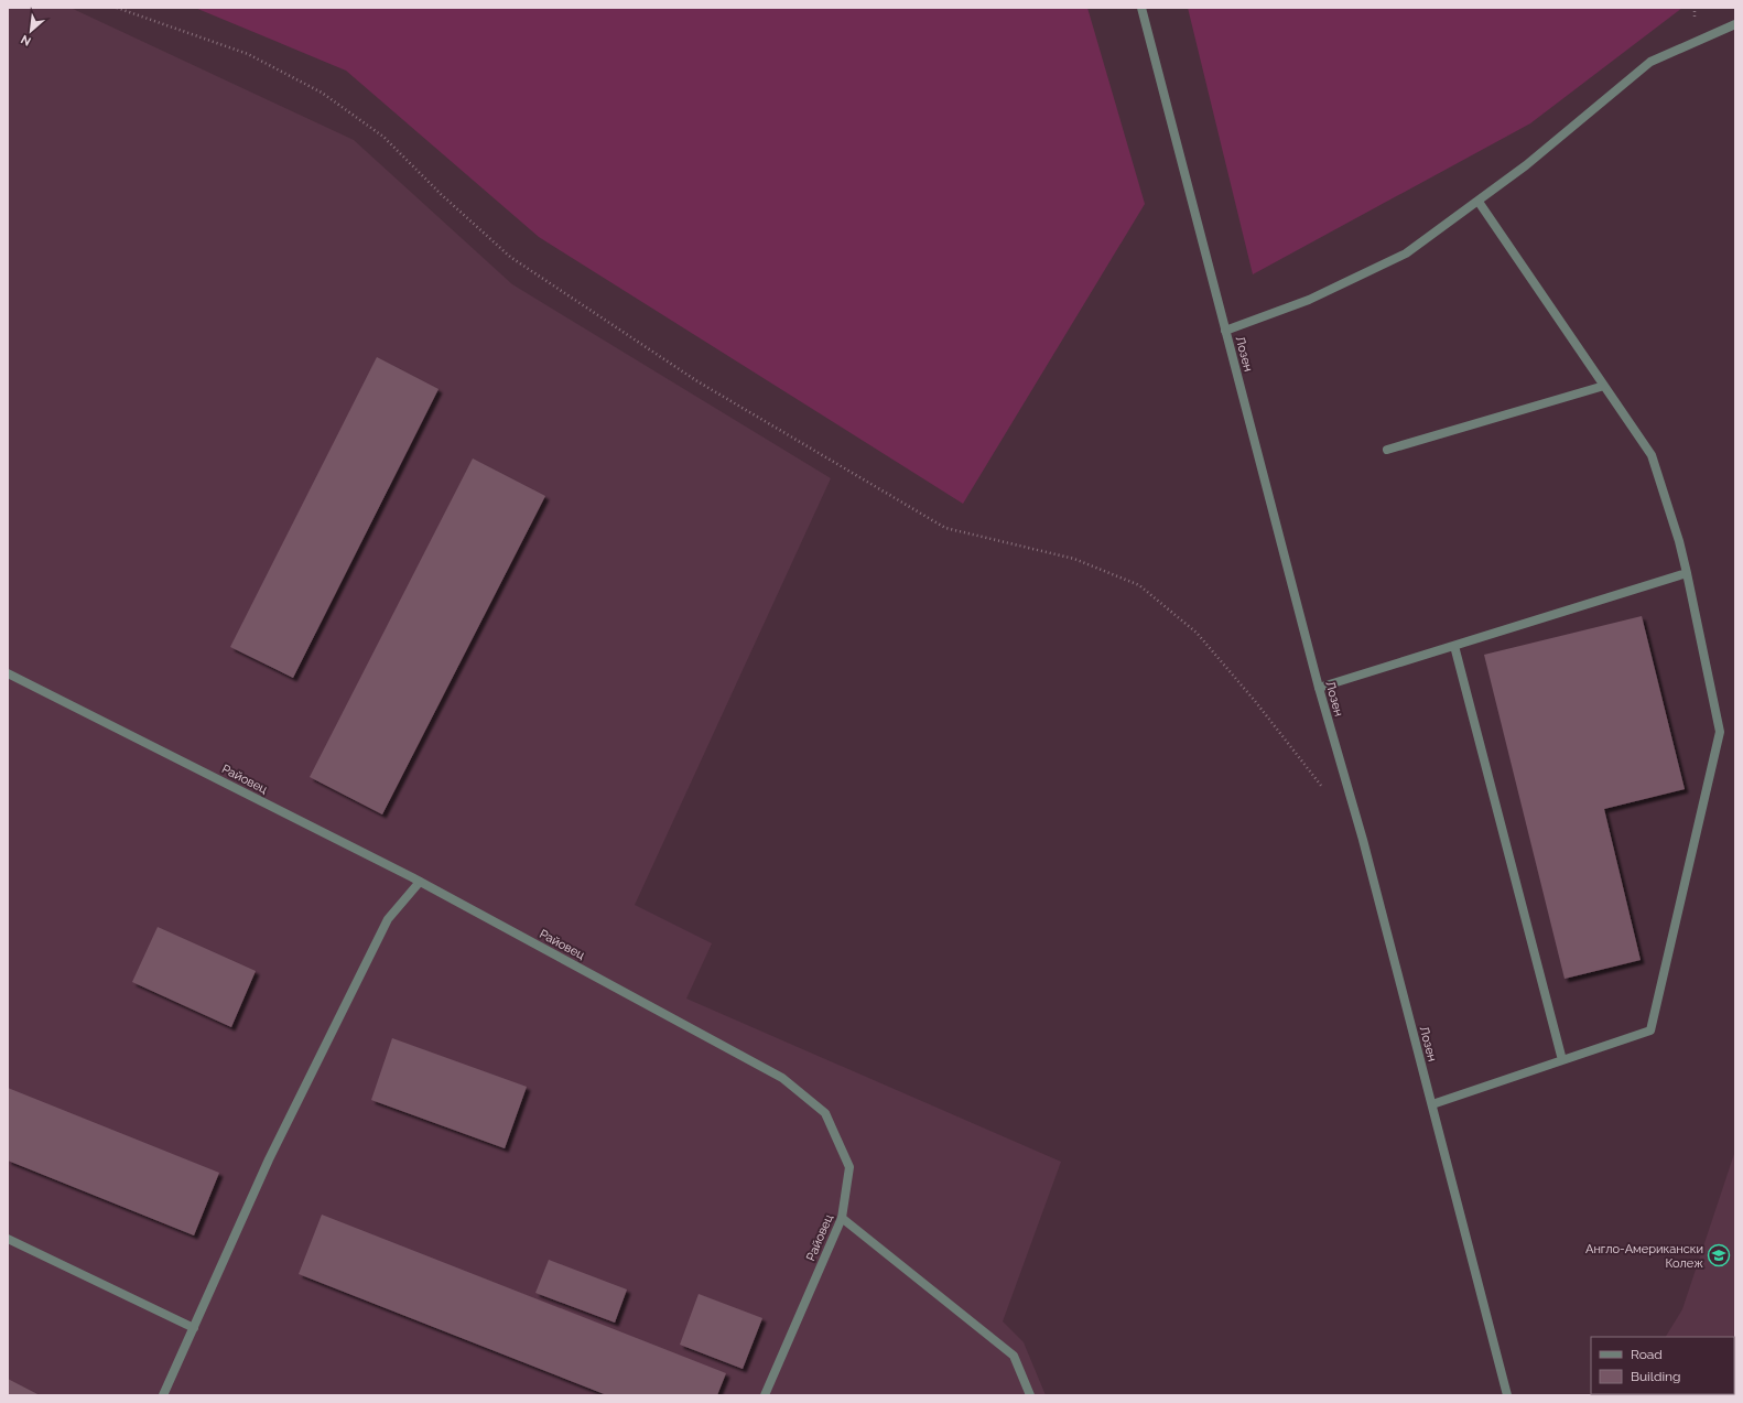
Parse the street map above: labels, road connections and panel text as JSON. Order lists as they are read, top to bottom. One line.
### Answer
{"streets":{"street":["Лозен","Райовец"]},"places":{"school or university":["Англо-Американски Колеж"]},"legend":["Road","Building"],"north":"bottom left"}
